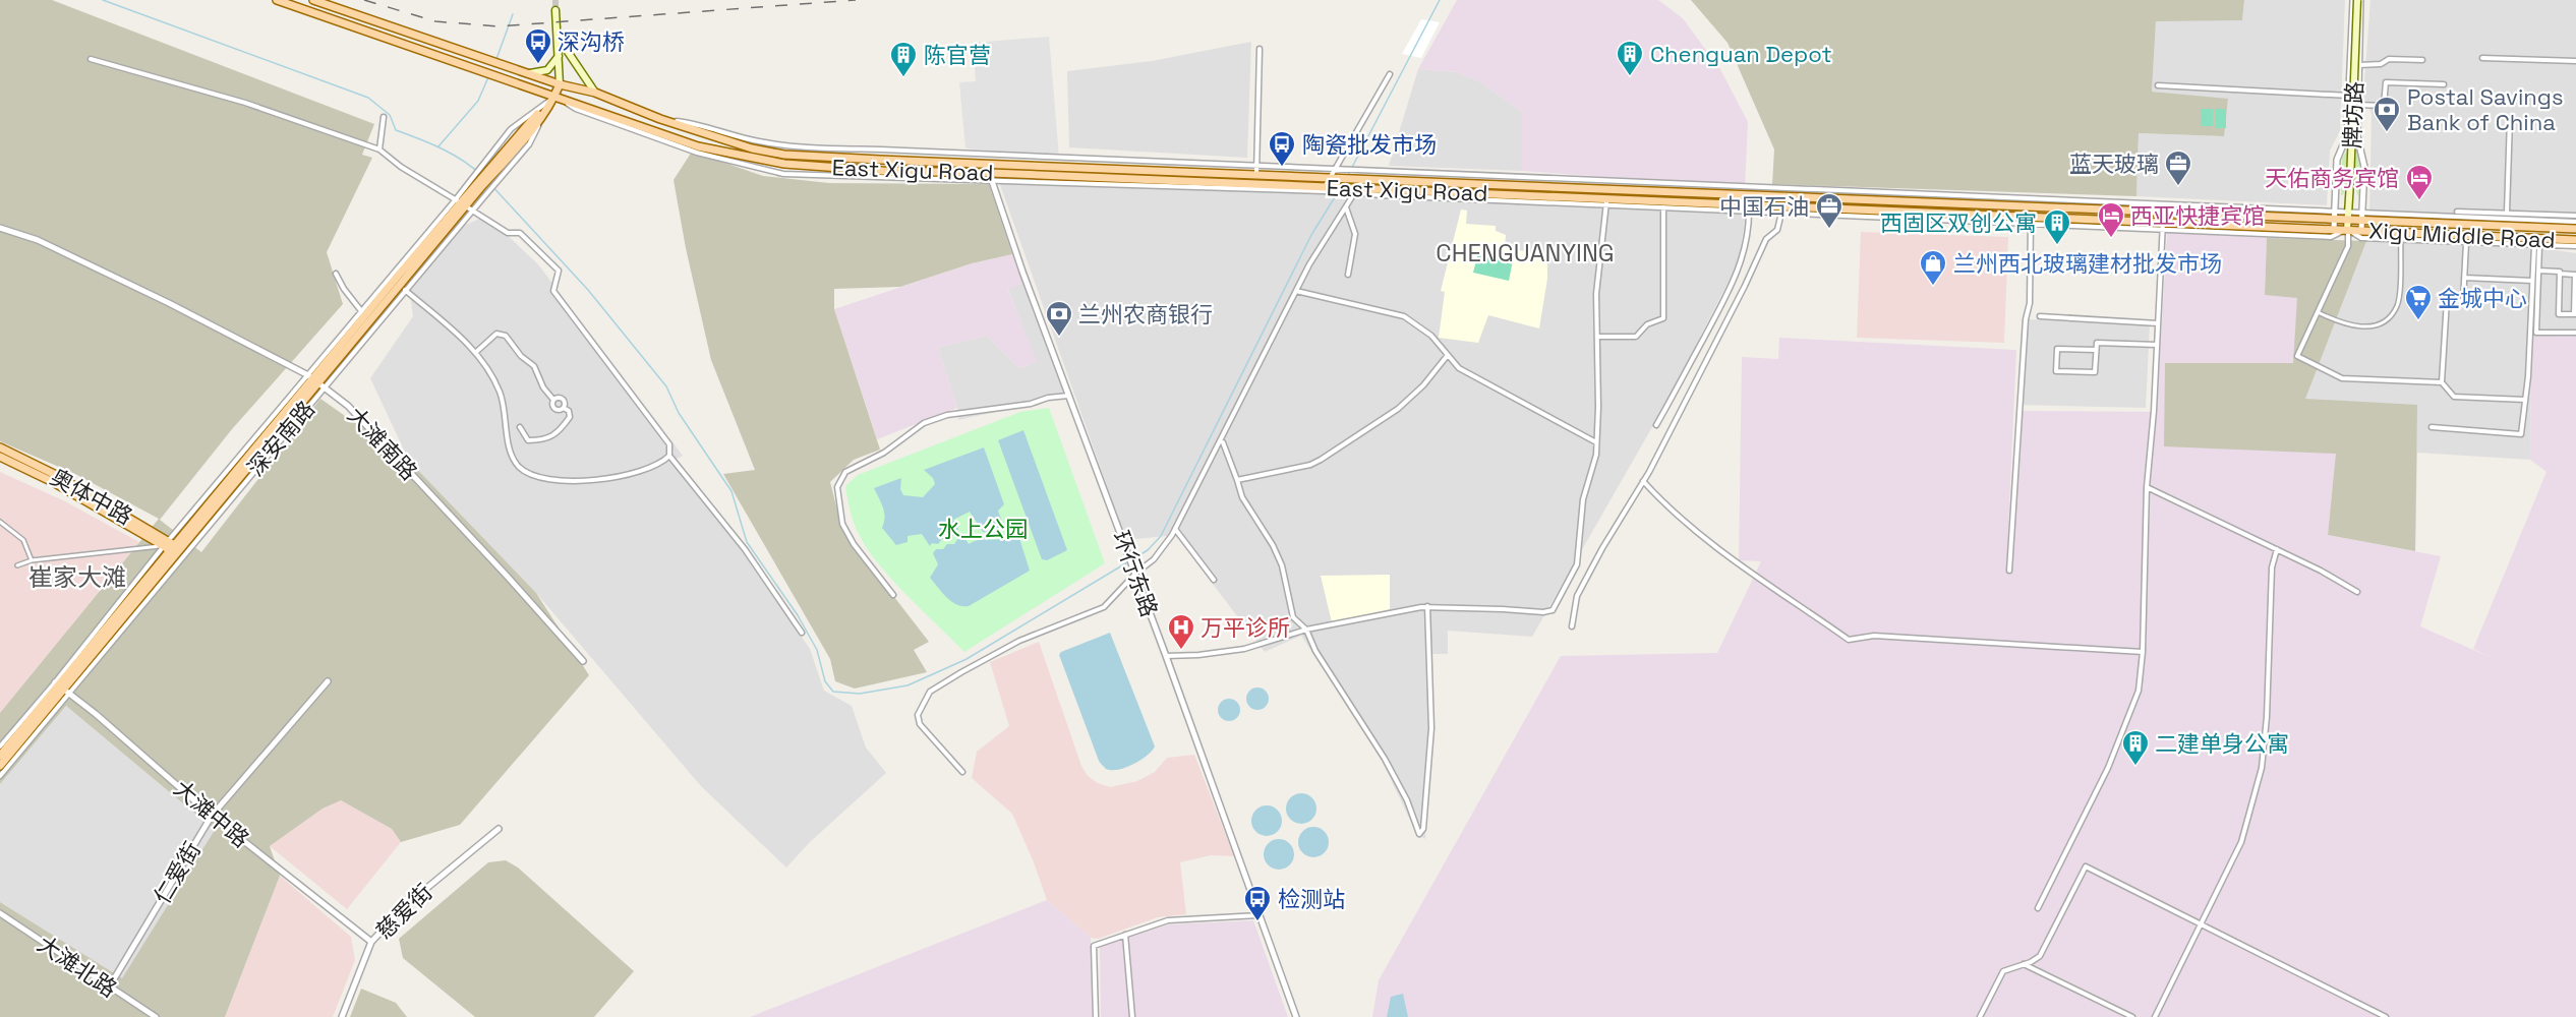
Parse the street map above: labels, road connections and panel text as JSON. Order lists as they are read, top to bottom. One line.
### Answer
{"streets":{"main road":["牌坊路","East Xigu Road","Xigu Middle Road","深安南路","奥体中路"],"street":["大滩南路","环行东路","大滩中路","仁爱街","慈爱街","大滩北路"]},"crossings":[["牌坊路","East Xigu Road"],["牌坊路","Xigu Middle Road"],["East Xigu Road","Xigu Middle Road"],["East Xigu Road","深安南路"],["East Xigu Road","环行东路"],["深安南路","大滩南路"],["深安南路","奥体中路"],["深安南路","大滩中路"],["大滩中路","仁爱街"],["大滩中路","慈爱街"],["仁爱街","大滩北路"]],"districts":["CHENGUANYING","崔家大滩"],"parks":["水上公园"],"places":{"bus stop":["深沟桥","陶瓷批发市场","检测站"],"building":["Chenguan Depot","陈官营","西固区双创公寓","二建单身公寓"],"bank":["Postal Savings Bank of China","兰州农商银行"],"office":["蓝天玻璃","中国石油"],"hotel":["天佑商务宾馆","西亚快捷宾馆"],"shop":["兰州西北玻璃建材批发市场"],"supermarket":["金城中心"],"hospital":["万平诊所"]}}
